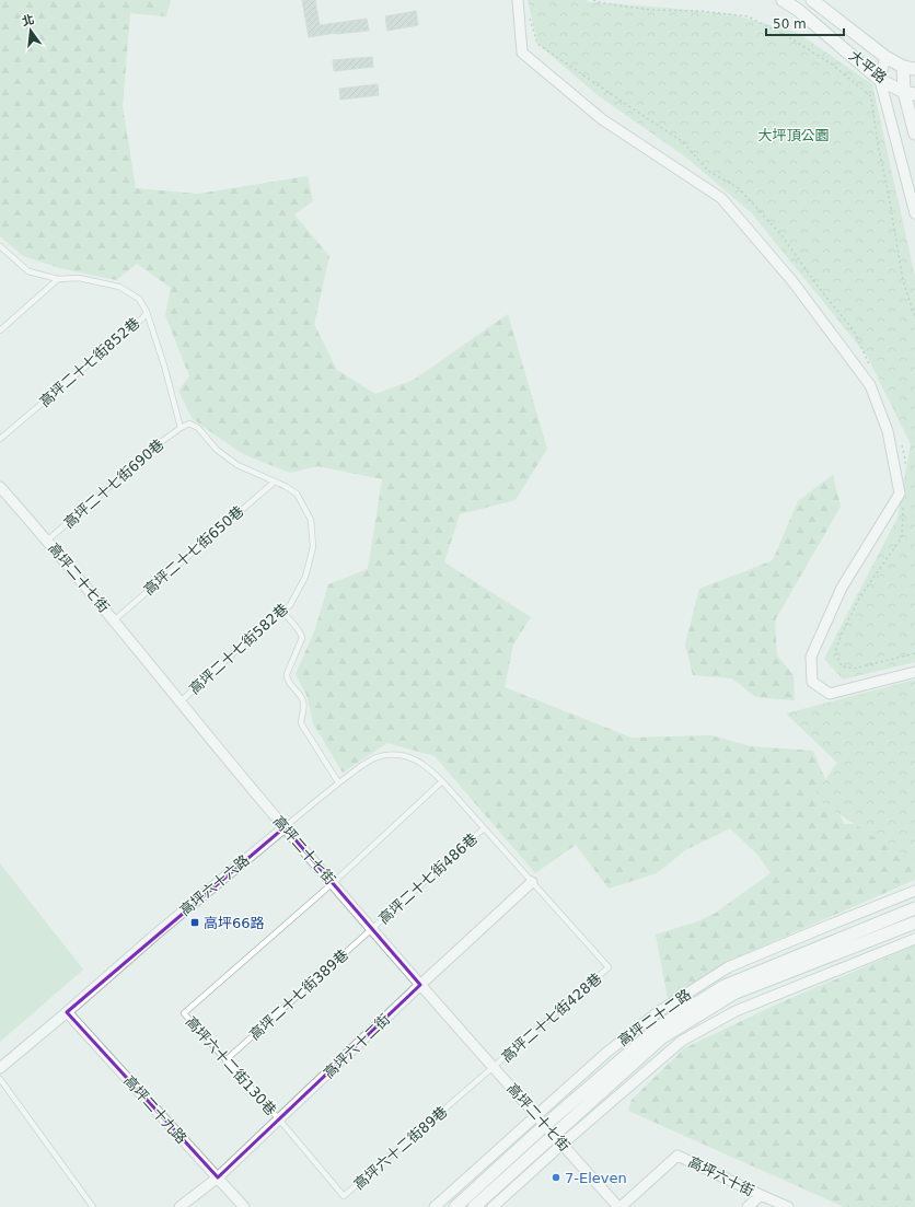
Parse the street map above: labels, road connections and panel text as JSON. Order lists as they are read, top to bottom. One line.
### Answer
{"streets":{"street":["大平路","高坪二十七街","高坪六十六路","高坪二十二路","高坪六十二街","高坪二十九路","高坪六十街"],"lane":["高坪二十七街852巷","高坪二十七街690巷","高坪二十七街650巷","高坪二十七街582巷","高坪二十七街486巷","高坪二十七街389巷","高坪二十七街428巷","高坪六十二街130巷","高坪六十二街89巷"]},"crossings":[["高坪二十七街852巷","高坪二十七街690巷"],["高坪二十七街690巷","高坪二十七街"],["高坪二十七街650巷","高坪二十七街"],["高坪二十七街650巷","高坪二十七街582巷"],["高坪二十七街","高坪二十七街582巷"],["高坪二十七街","高坪二十七街486巷"],["高坪二十七街","高坪六十六路"],["高坪二十七街","高坪二十七街389巷"],["高坪二十七街","高坪二十七街428巷"],["高坪二十七街","高坪二十二路"],["高坪二十七街","高坪六十二街"],["高坪二十七街","高坪六十二街130巷"],["高坪二十七街","高坪六十二街89巷"],["高坪二十七街","高坪六十街"],["高坪二十七街486巷","高坪六十六路"],["高坪二十七街486巷","高坪二十七街389巷"],["高坪六十六路","高坪二十七街428巷"],["高坪六十六路","高坪六十二街"],["高坪六十六路","高坪二十九路"],["高坪二十七街389巷","高坪六十二街130巷"],["高坪二十七街428巷","高坪六十二街89巷"],["高坪六十二街","高坪六十二街130巷"],["高坪六十二街","高坪二十九路"],["高坪六十二街","高坪六十二街89巷"],["高坪六十二街130巷","高坪六十二街89巷"]],"parks":["大坪頂公園"],"places":{"transit":["高坪66路"],"other":["7-Eleven"]},"scale_bar":"50 m","north":"top"}
